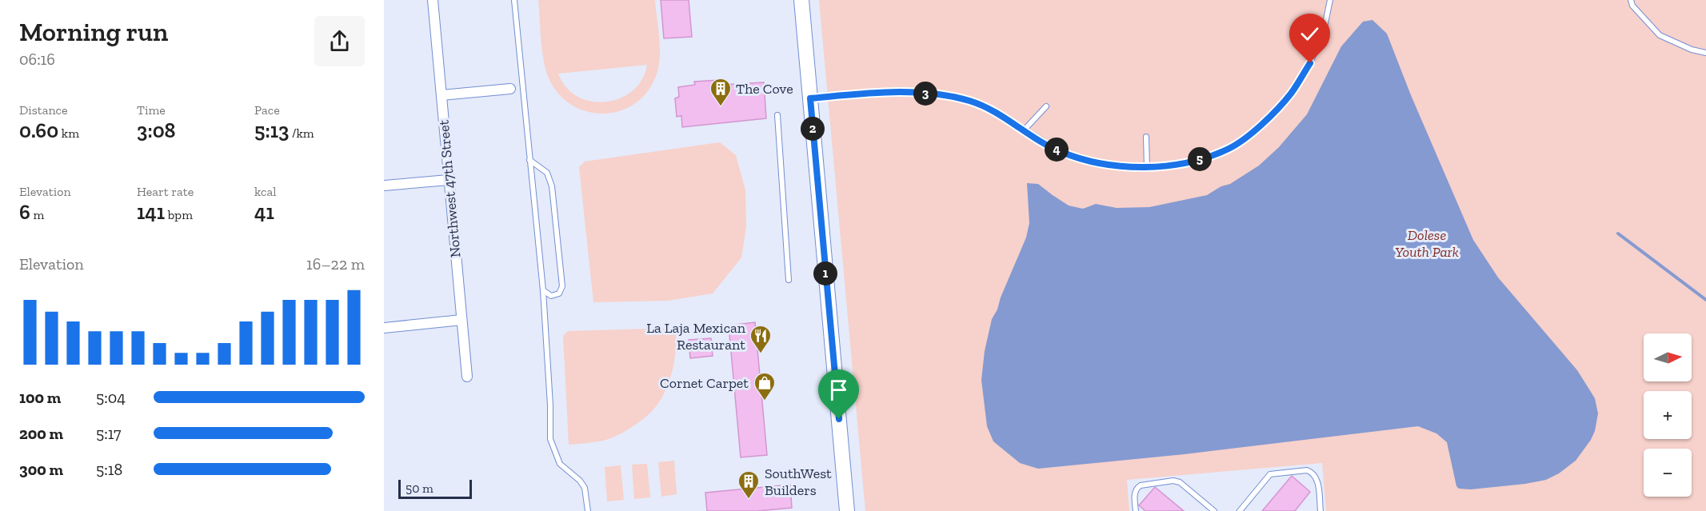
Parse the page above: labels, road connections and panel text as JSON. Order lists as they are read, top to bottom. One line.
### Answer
{"streets":{"street":["Northwest 47th Street"]},"parks":["Dolese Youth Park"],"places":{"building":["The Cove","SouthWest Builders"],"restaurant":["La Laja Mexican Restaurant"],"shop":["Cornet Carpet"]},"scale_bar":"50 m","north":"right","page":{"heading":["Morning run","06:16"],"stats":[["Distance","0.60 km"],["Time","3:08"],["Pace","5:13 /km"],["Elevation","6 m"],["Heart rate","141 bpm"],["kcal","41"]],"pins":["3","2","4","5","1"],"chart":["Elevation","16–22 m"],"map_buttons":["+","−"],"list":[{"name":"100 m","note":"5:04"},{"name":"200 m","note":"5:17"},{"name":"300 m","note":"5:18"}],"scale":"50 m"}}
